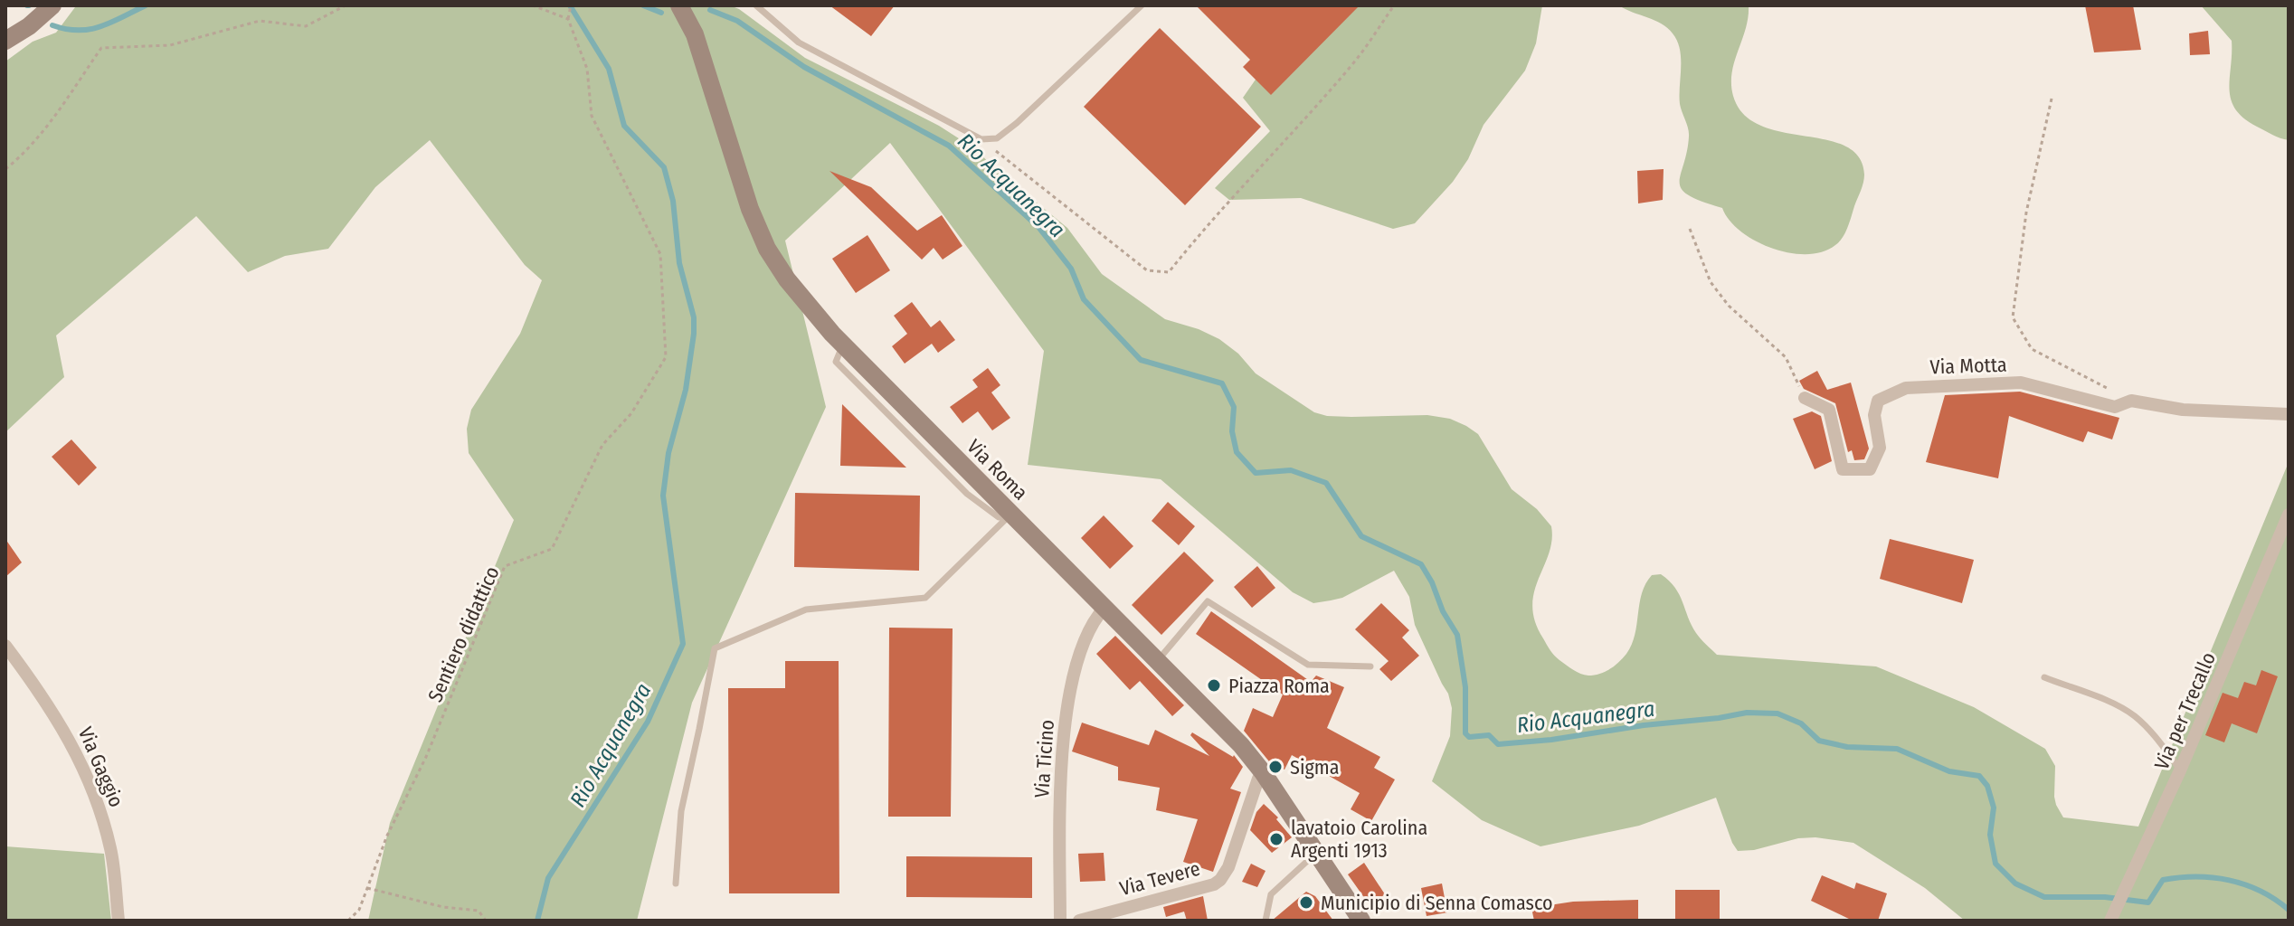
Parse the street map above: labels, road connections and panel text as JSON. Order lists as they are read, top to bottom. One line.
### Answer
{"streets":{"street":["Via Motta","Via Roma","Via per Trecallo","Via Ticino","Via Gaggio","Via Tevere"],"path":["Sentiero didattico"]},"crossings":[["Via Roma","Via Ticino"],["Via Roma","Via Tevere"]],"water":["Rio Acquanegra"],"places":["Piazza Roma","Sigma","lavatoio Carolina Argenti 1913","Municipio di Senna Comasco"]}
